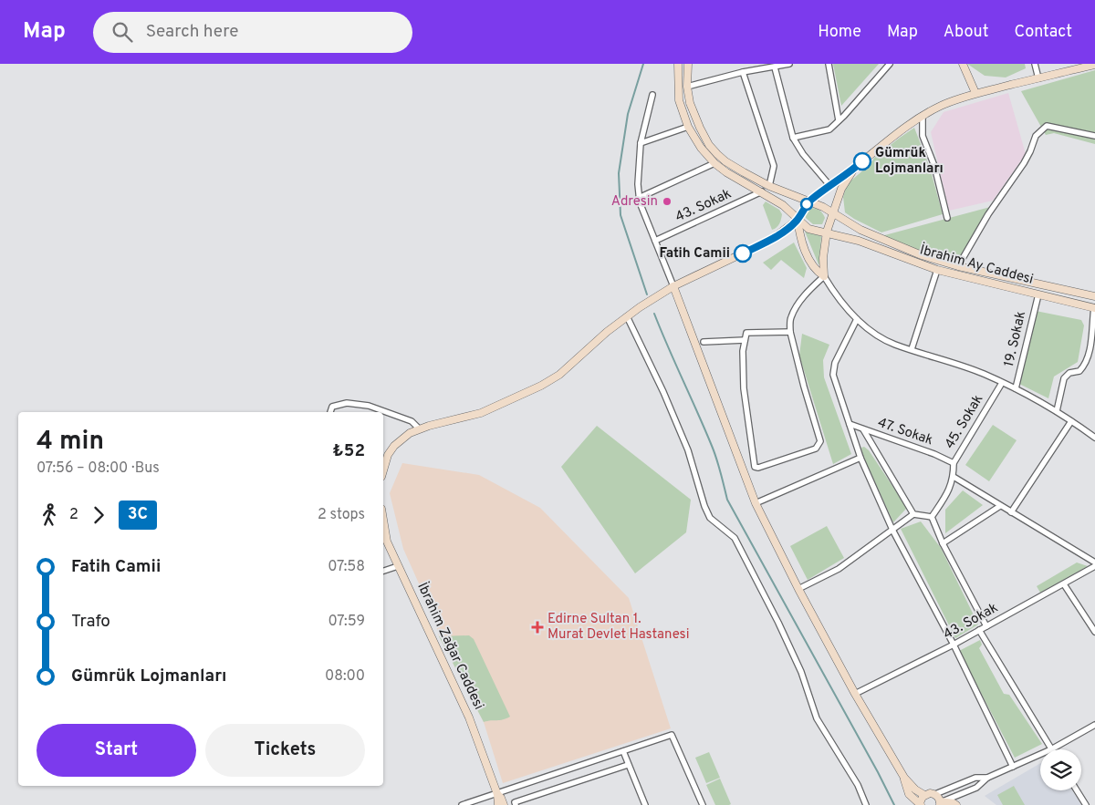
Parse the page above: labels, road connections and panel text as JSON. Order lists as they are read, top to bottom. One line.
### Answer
{"streets":{"main road":["İbrahim Ay Caddesi","İbrahim Zağar Caddesi"],"street":["43. Sokak","19. Sokak","45. Sokak","47. Sokak"]},"crossings":[["İbrahim Ay Caddesi","19. Sokak"],["45. Sokak","47. Sokak"]],"places":{"other":["Gümrük Lojmanları","Adresin","Fatih Camii"],"health":["Edirne Sultan 1. Murat Devlet Hastanesi"]},"lines":["bus line 3C"],"page":{"header":"Map","search":"Search here","nav":["Home","Map","About","Contact"],"heading":["4 min","07:56 – 08:00 · Bus","₺52"],"legs":["2","3C","2 stops"],"list":[{"name":"Fatih Camii","value":"07:58"},{"name":"Trafo","value":"07:59"},{"name":"Gümrük Lojmanları","value":"08:00"}],"buttons":["Start","Tickets"]}}
